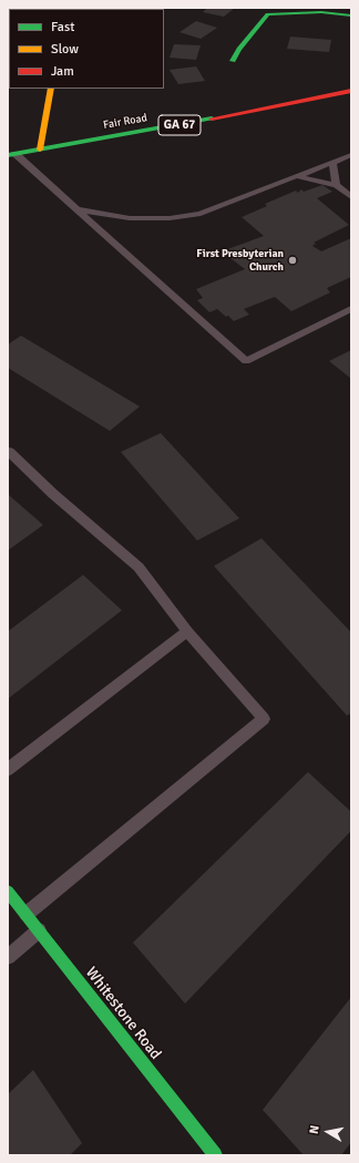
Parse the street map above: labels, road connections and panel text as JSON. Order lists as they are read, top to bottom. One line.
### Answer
{"streets":{"street":["Fair Road","GA 67","Whitestone Road"]},"places":["First Presbyterian Church"],"legend":["Fast","Slow","Jam"],"north":"left"}
